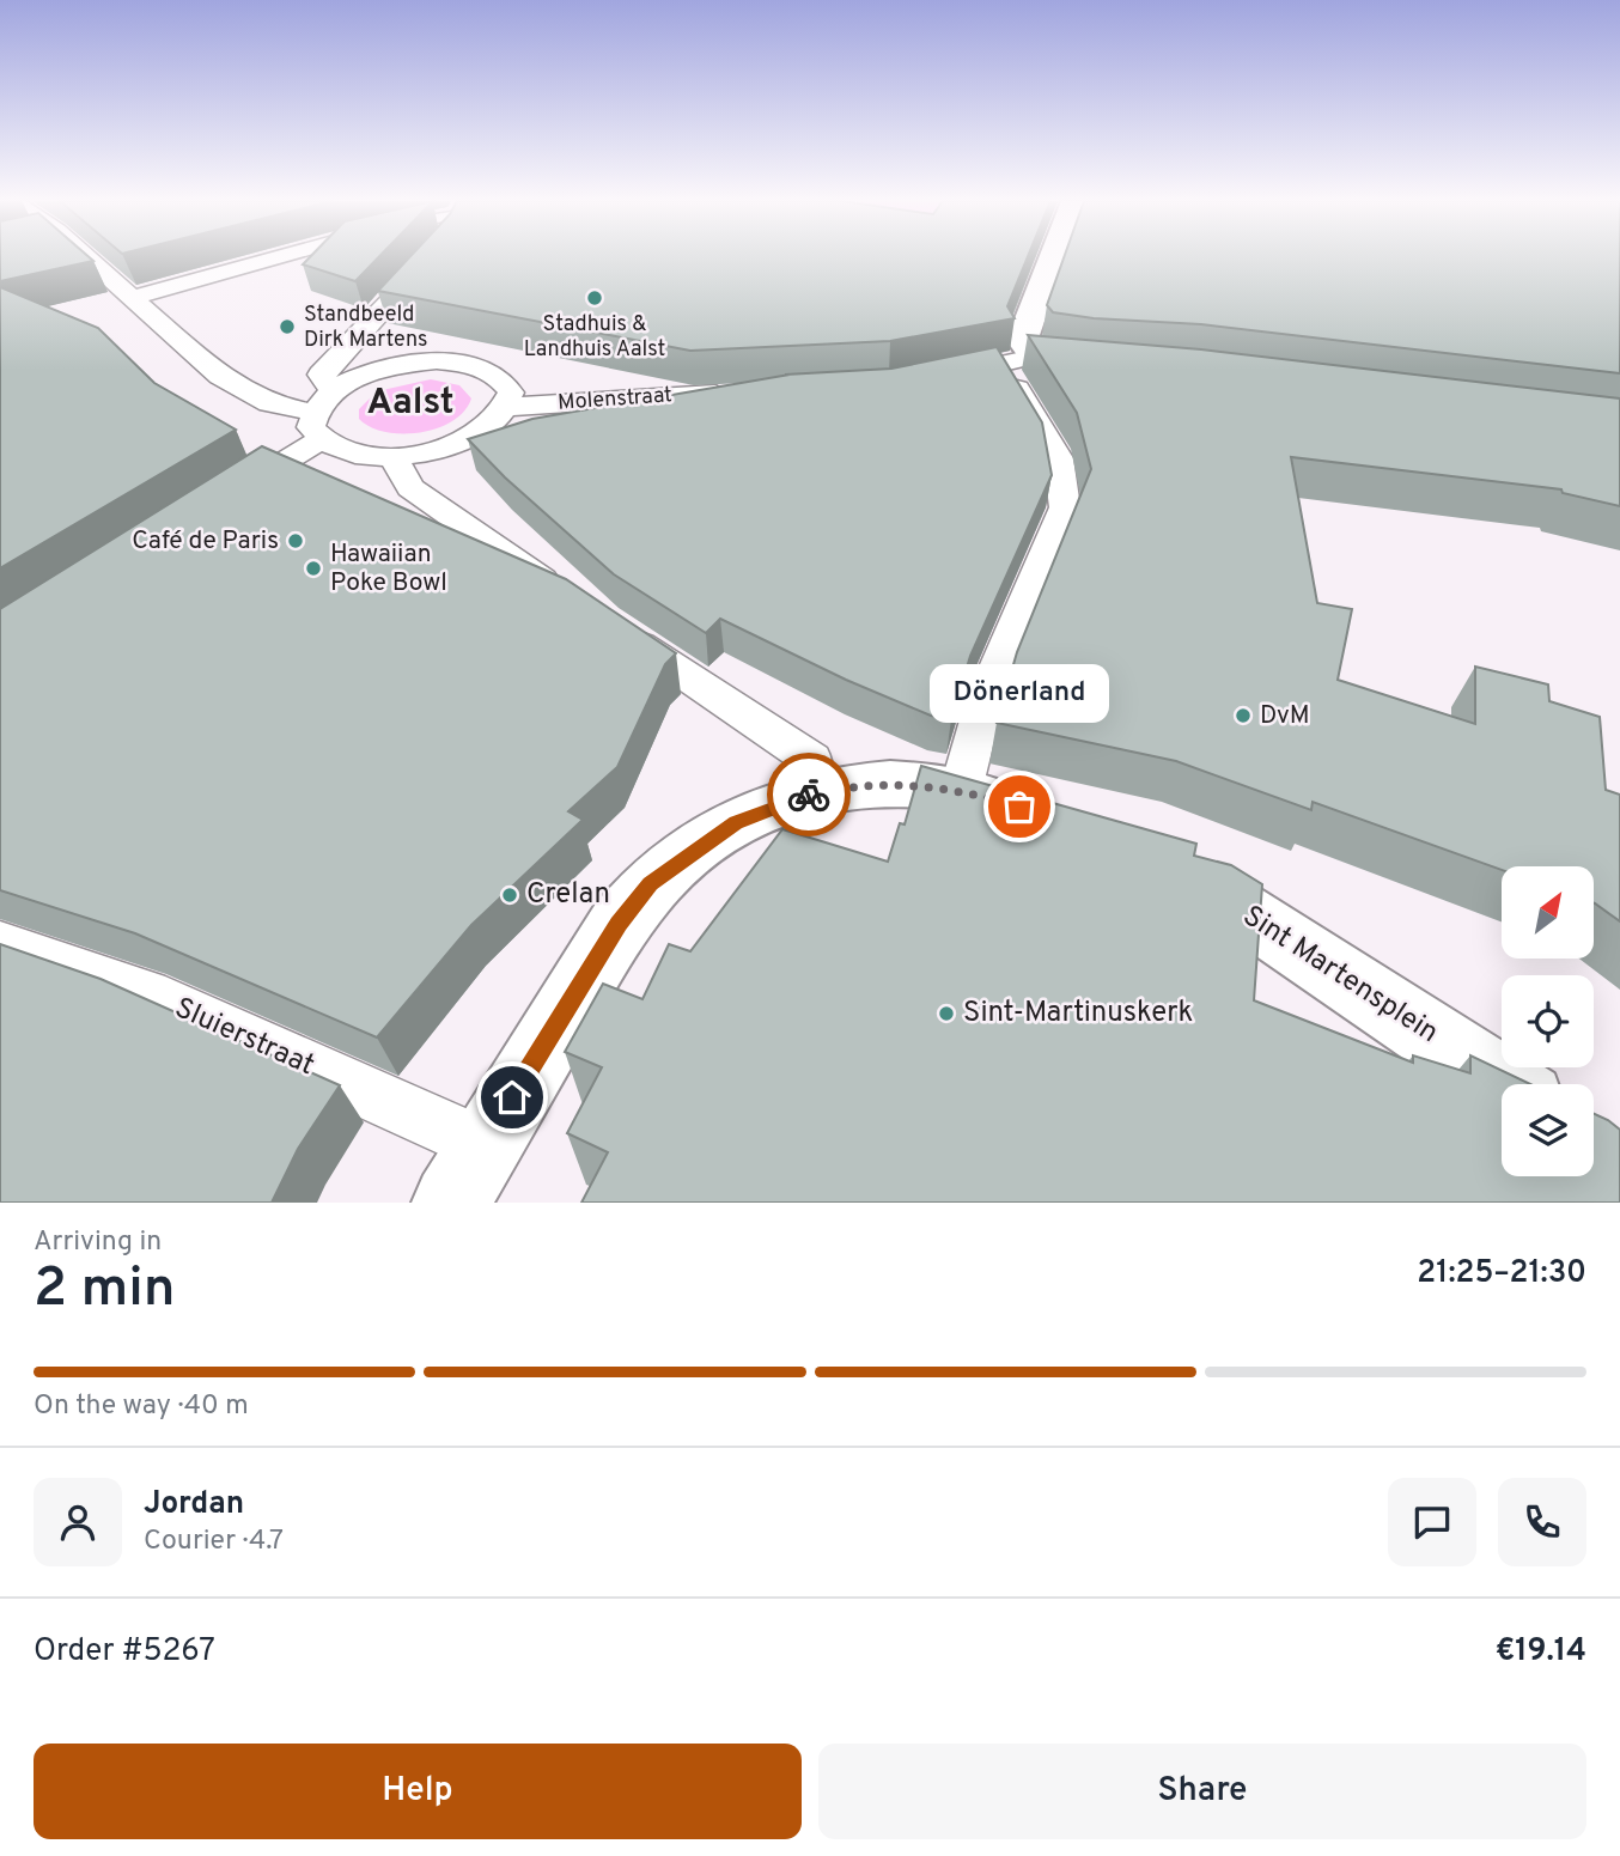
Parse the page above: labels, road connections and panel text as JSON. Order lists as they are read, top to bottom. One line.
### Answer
{"streets":{"street":["Molenstraat","Sint Martensplein","Sluierstraat"]},"districts":["Aalst"],"places":["Stadhuis & Landhuis Aalst","Standbeeld Dirk Martens","Café de Paris","Hawaiian Poke Bowl","DvM","Dönerland","Crelan","Sint-Martinuskerk"],"north":"top right","page":{"bubble":"Dönerland","heading":["2 min","Arriving in","21:25–21:30"],"panel":["Jordan","Courier · 4.7","Order #5267","€19.14"],"bar":"On the way · 40 m","buttons":["Help","Share"]}}
